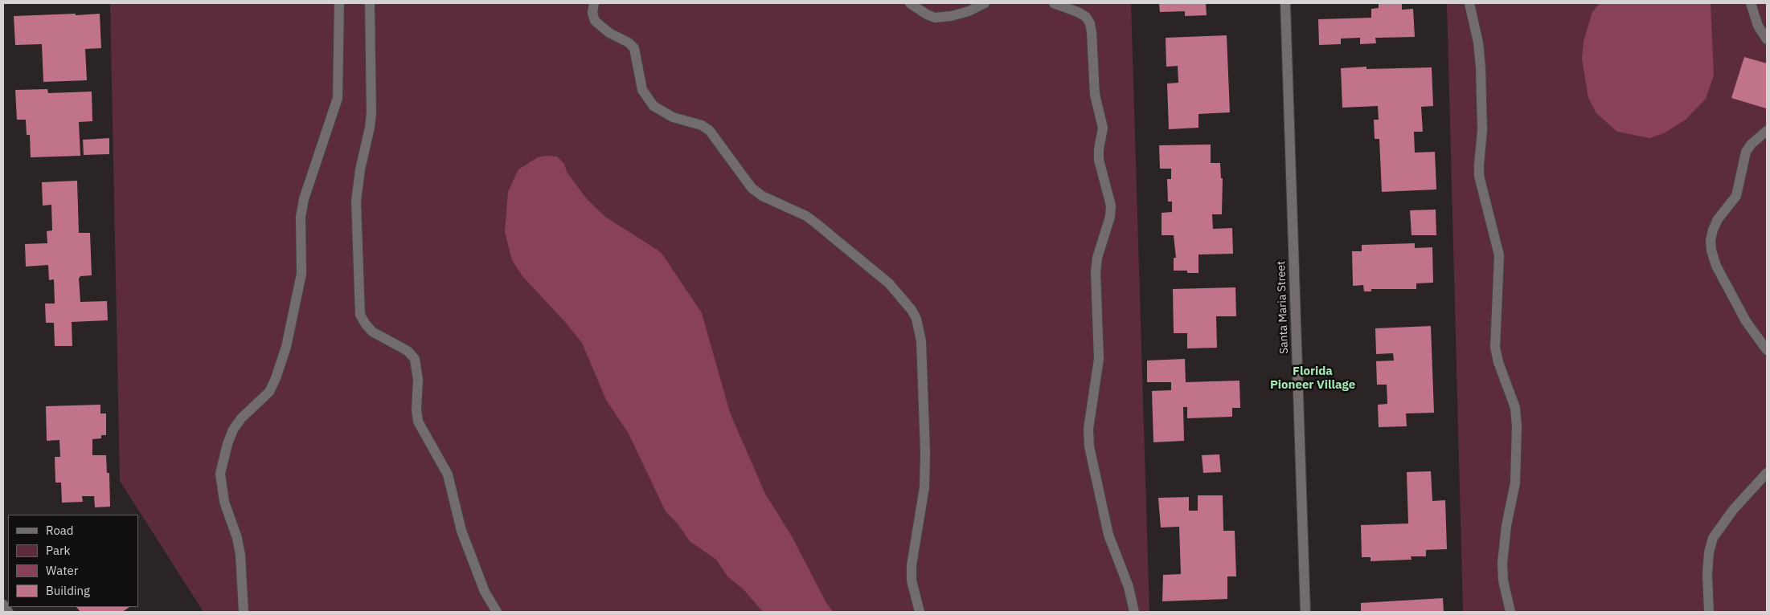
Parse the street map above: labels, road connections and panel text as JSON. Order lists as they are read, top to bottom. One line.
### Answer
{"streets":{"street":["Santa Maria Street"]},"districts":["Florida Pioneer Village"],"legend":["Road","Park","Water","Building"]}
